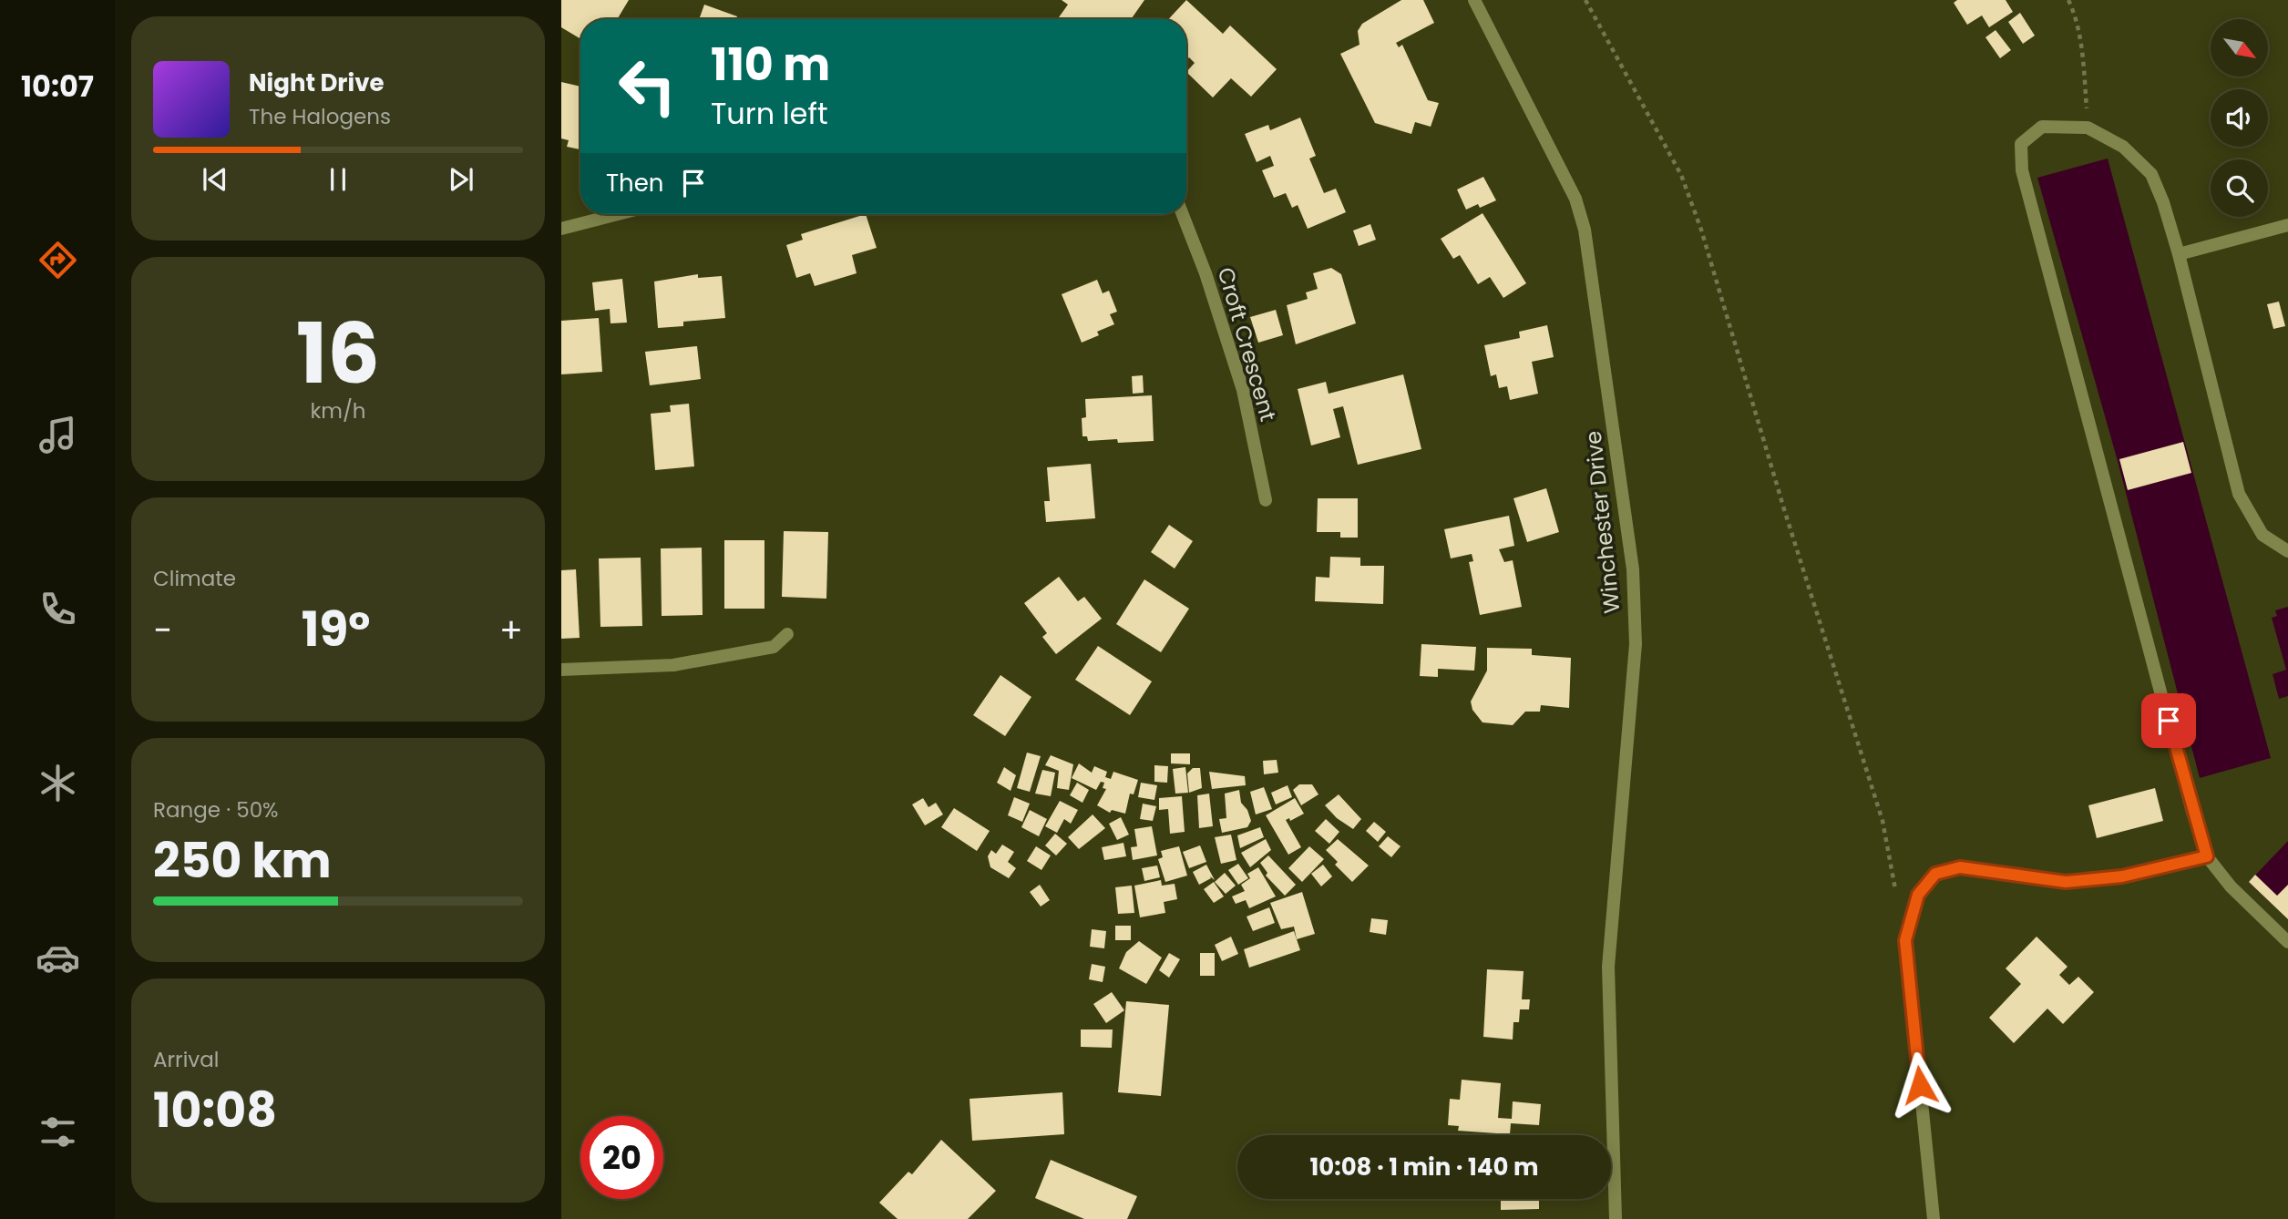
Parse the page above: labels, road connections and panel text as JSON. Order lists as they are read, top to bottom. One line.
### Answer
{"streets":{"street":["Croft Crescent","Winchester Drive"]},"north":"bottom right","page":{"tabs":"10:07","turn":["110 m","Turn left"],"song":["Night Drive","The Halogens"],"then":"Then","tile":[["16","km/h"],"Climate",["Range · 50%","250 km"],["Arrival","10:08"]],"heat":["−","19°","+"],"limit":"20","trip":"10:08 · 1 min · 140 m"}}
